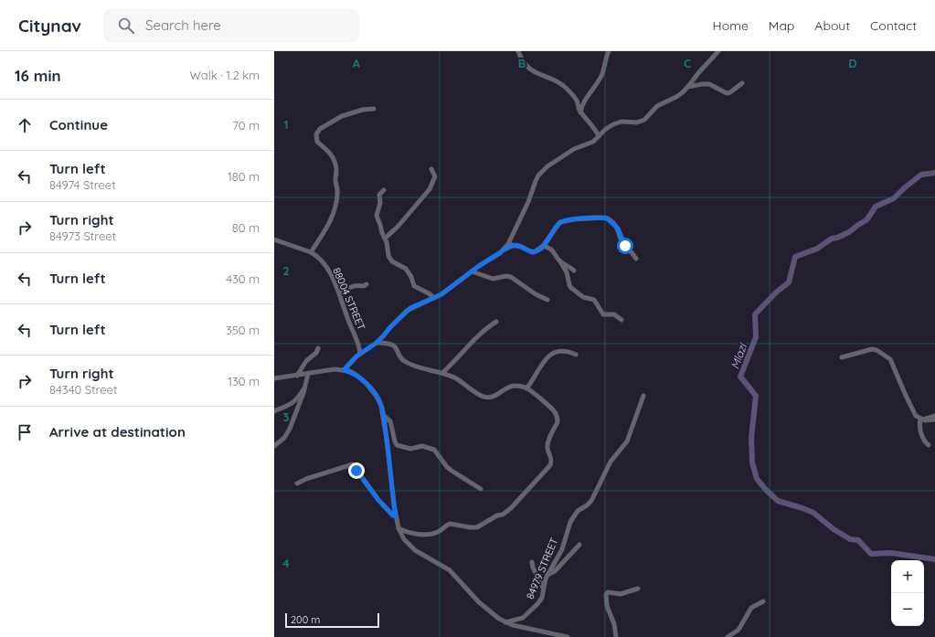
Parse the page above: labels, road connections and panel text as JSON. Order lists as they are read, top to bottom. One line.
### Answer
{"streets":{"street":["88004 STREET","84979 STREET"]},"water":["Mlazi"],"scale_bar":"200 m","page":{"header":"Citynav","search":"Search here","nav":["Home","Map","About","Contact"],"heading":["16 min","Walk · 1.2 km"],"list":[["Continue","70 m"],["Turn left","84974 Street","180 m"],["Turn right","84973 Street","80 m"],["Turn left","430 m"],["Turn left","350 m"],["Turn right","84340 Street","130 m"],"Arrive at destination"],"map_buttons":["+","−"],"scale":"200 m"},"grid":{"columns":["A","B","C","D"],"rows":["1","2","3","4"]}}
